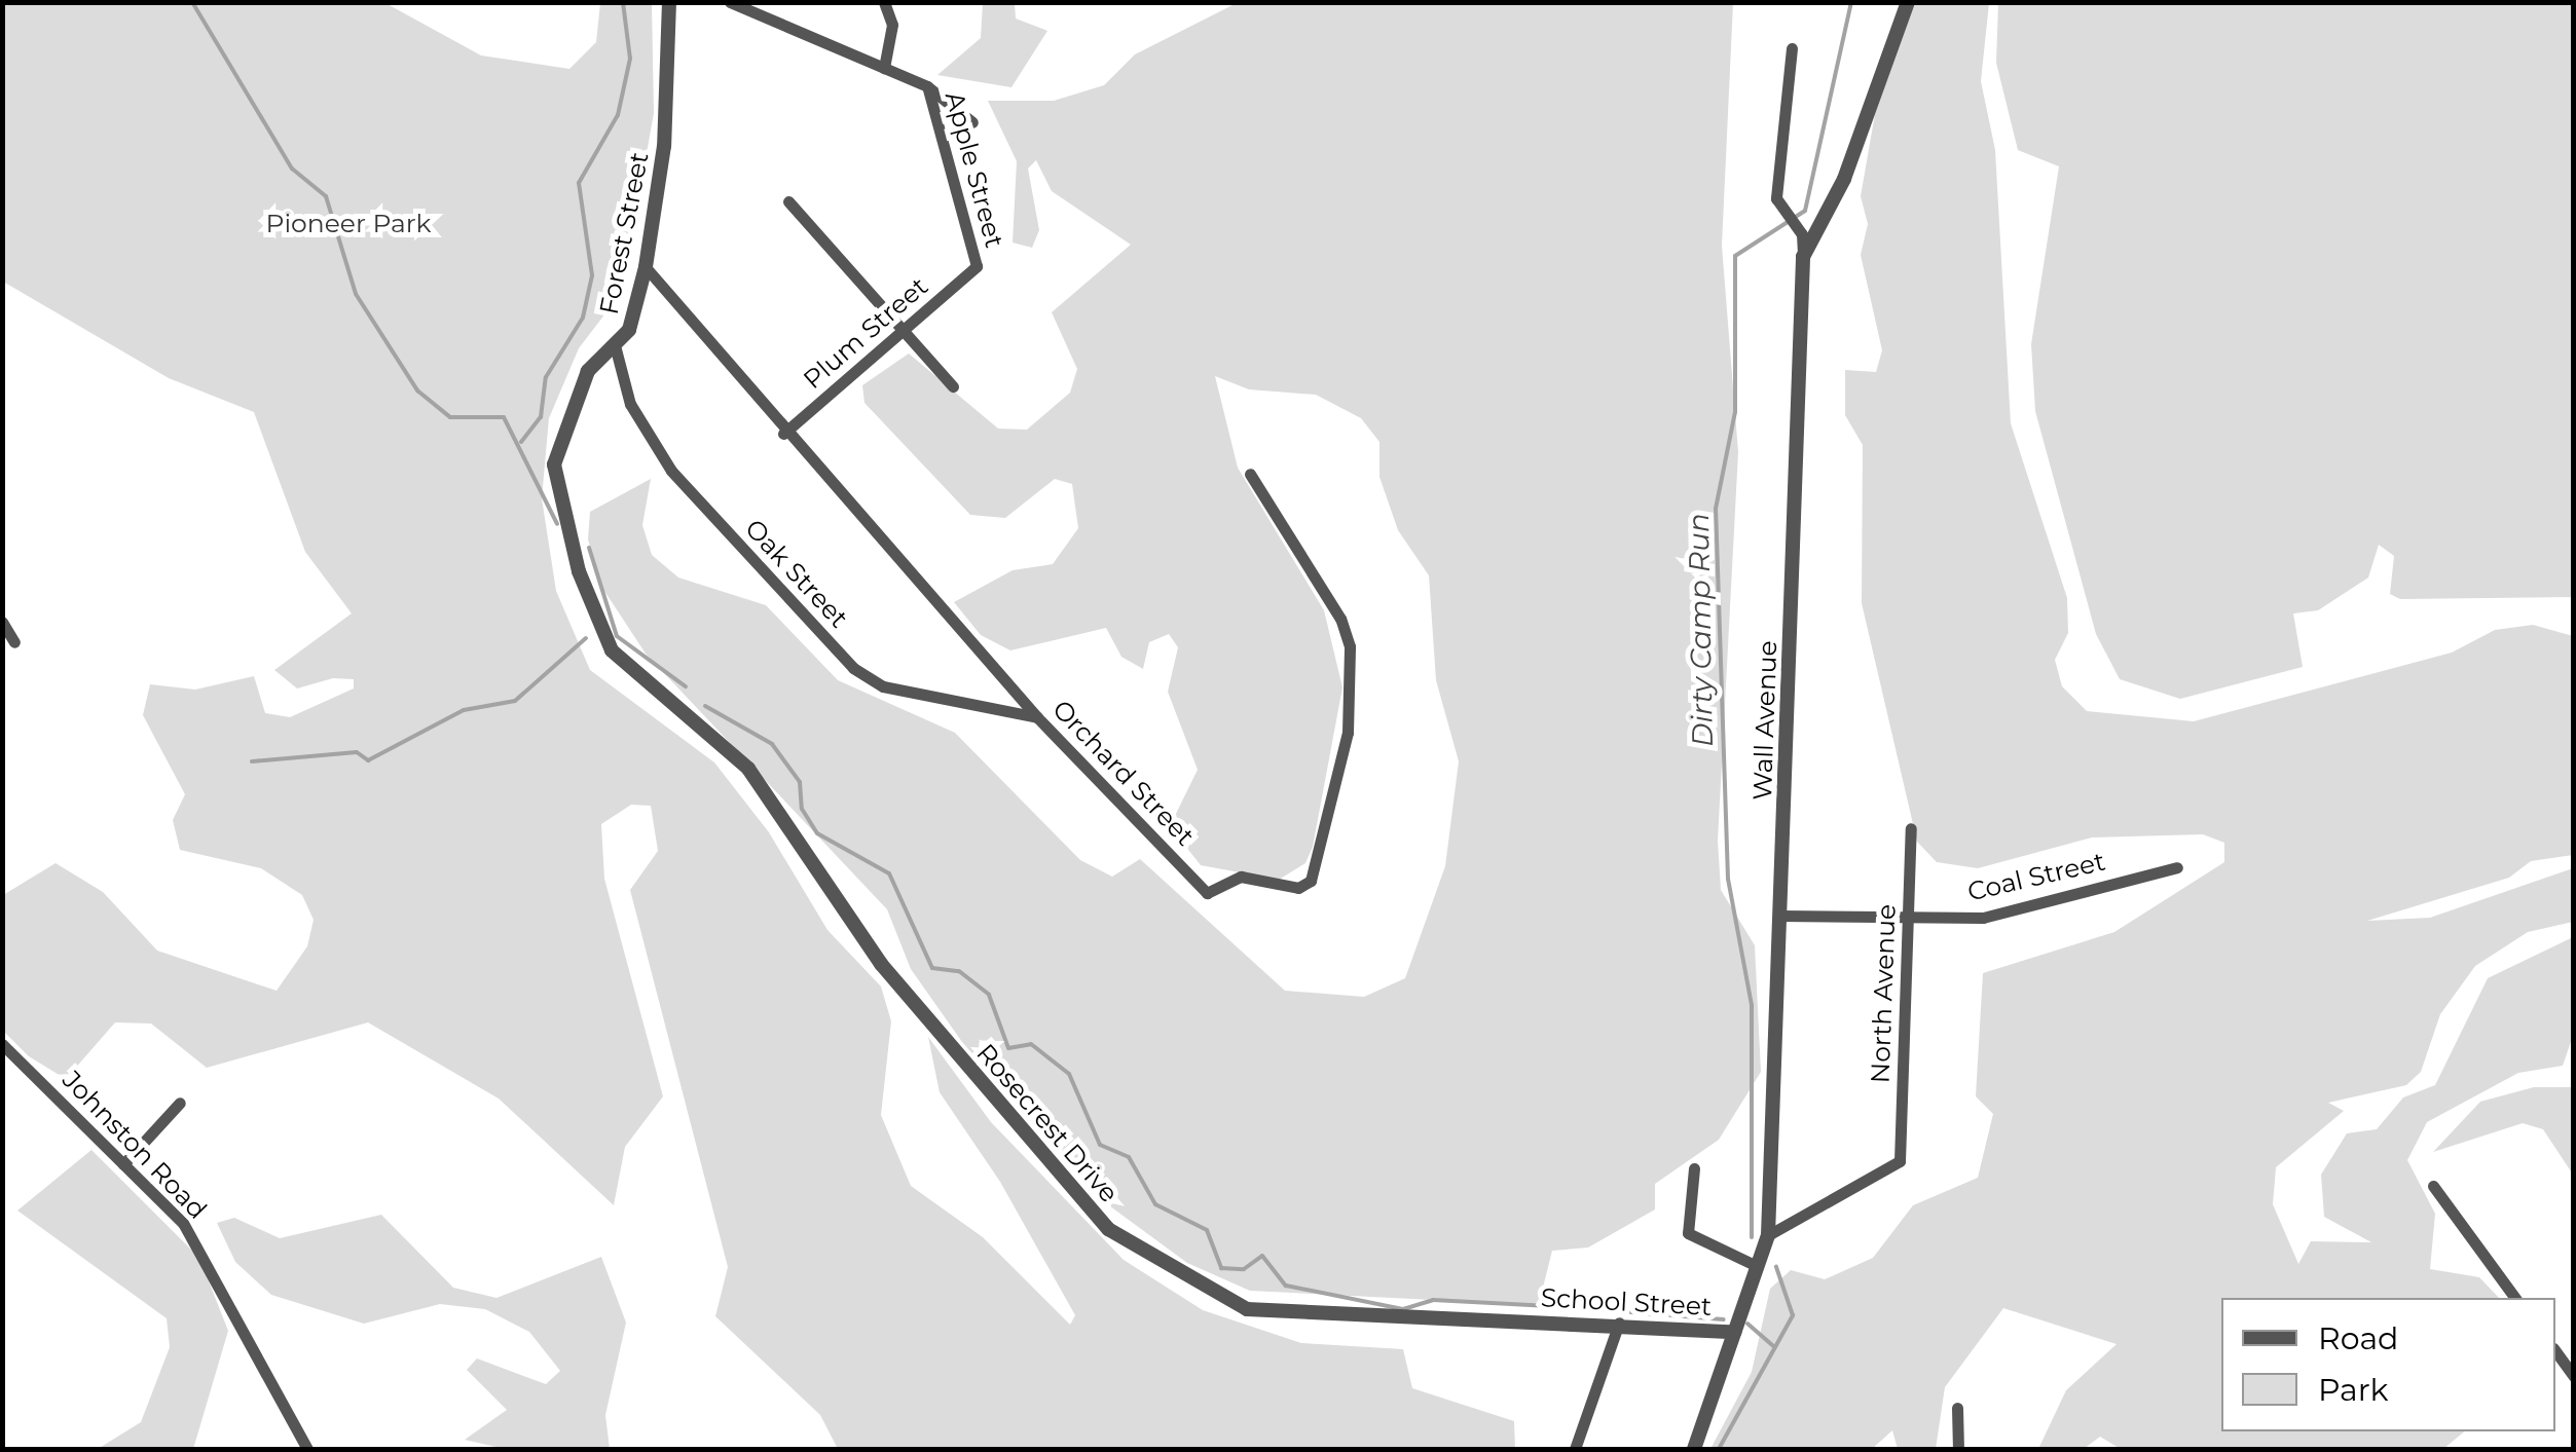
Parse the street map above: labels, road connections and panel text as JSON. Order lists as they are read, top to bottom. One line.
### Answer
{"streets":{"street":["Apple Street","Forest Street","Plum Street","Oak Street","Wall Avenue","Orchard Street","Coal Street","North Avenue","Rosecrest Drive","Johnston Road","School Street"]},"crossings":[["Apple Street","Plum Street"],["Forest Street","Oak Street"],["Forest Street","Orchard Street"],["Forest Street","Rosecrest Drive"],["Plum Street","Orchard Street"],["Oak Street","Orchard Street"],["Wall Avenue","Coal Street"],["Wall Avenue","North Avenue"],["Wall Avenue","School Street"],["Coal Street","North Avenue"],["Rosecrest Drive","School Street"]],"water":["Dirty Camp Run"],"parks":["Pioneer Park"],"legend":["Road","Park"]}
